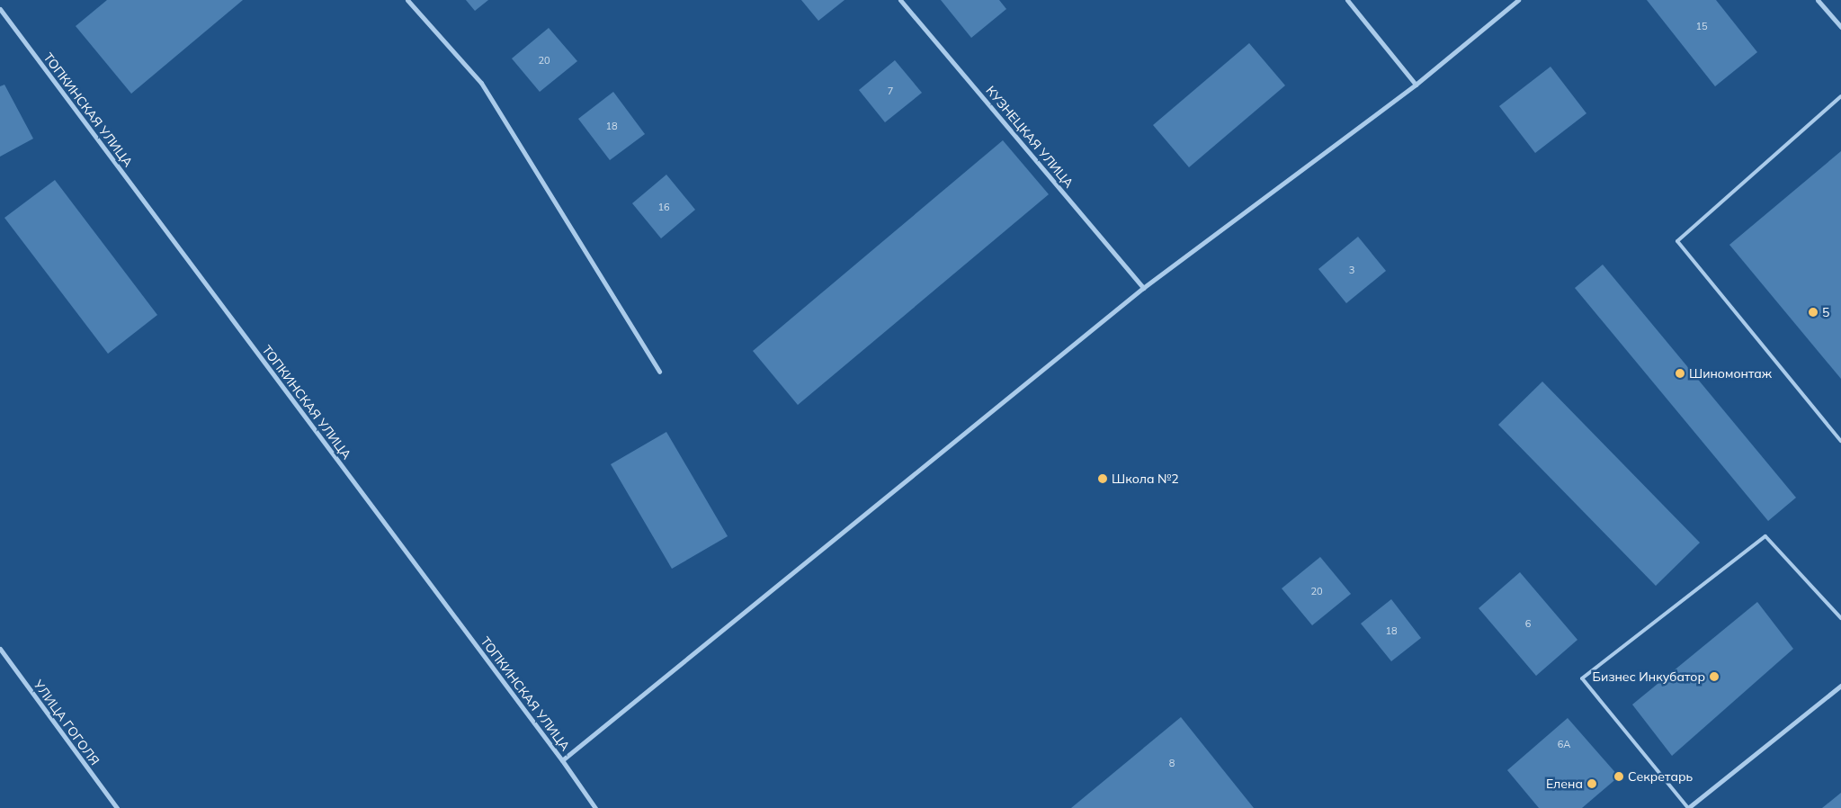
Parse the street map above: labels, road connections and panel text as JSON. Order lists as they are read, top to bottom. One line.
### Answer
{"streets":{"street":["ТОПКИНСКАЯ УЛИЦА","КУЗНЕЦКАЯ УЛИЦА","УЛИЦА ГОГОЛЯ"]},"places":["5","Шиномонтаж","Школа №2","Бизнес Инкубатор","Секретарь","Елена"],"house_numbers":["15","20","7","18","16","3","20","6","18","6А","8"]}
